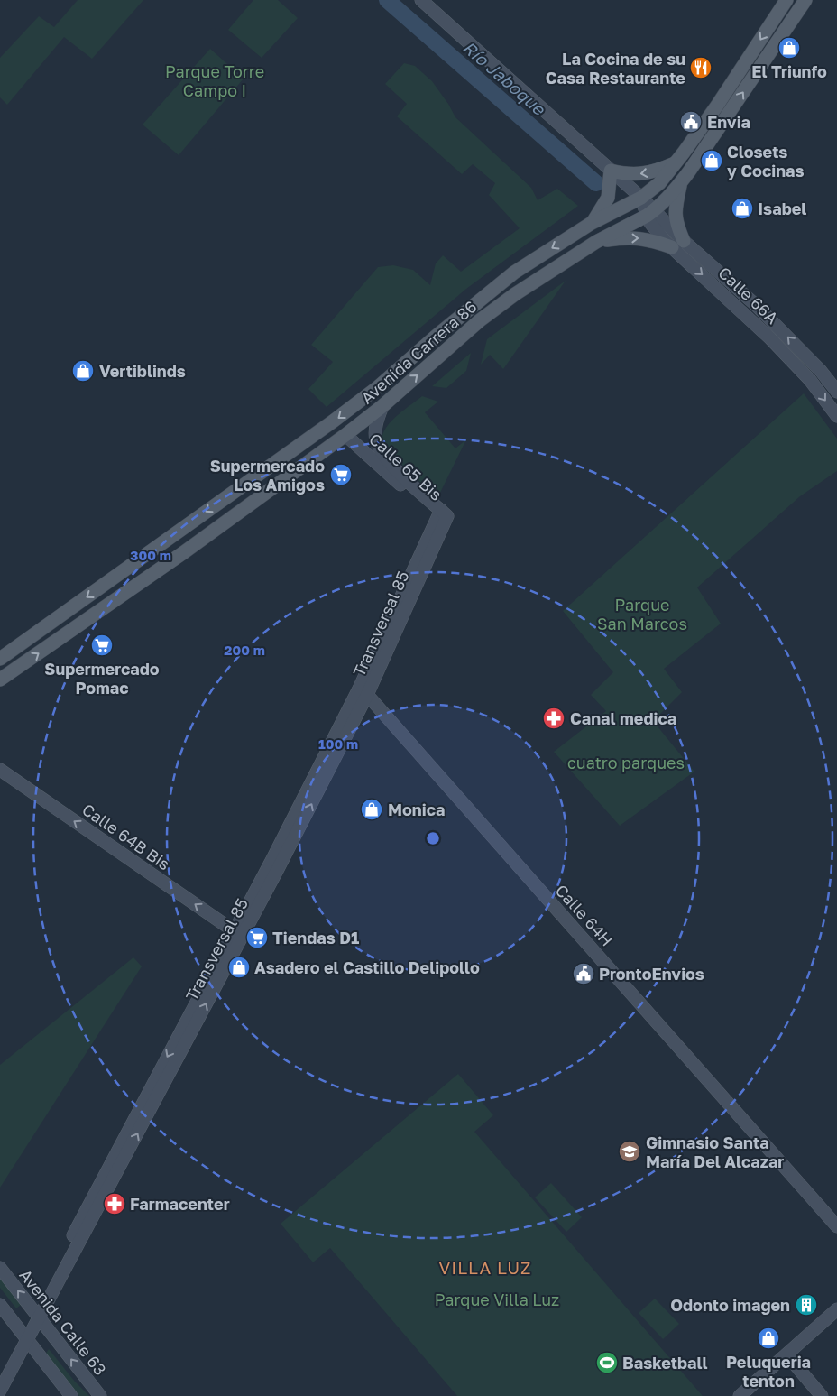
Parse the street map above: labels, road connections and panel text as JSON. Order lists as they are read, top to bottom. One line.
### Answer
{"streets":{"main road":["Avenida Carrera 86"],"street":["Calle 66A","Calle 65 Bis","Transversal 85","Calle 64B Bis","Calle 64H","Avenida Calle 63"]},"crossings":[["Calle 66A","Avenida Carrera 86"],["Avenida Carrera 86","Calle 65 Bis"],["Calle 65 Bis","Transversal 85"],["Transversal 85","Calle 64B Bis"],["Transversal 85","Calle 64H"],["Transversal 85","Avenida Calle 63"]],"one_way":["Calle 64B Bis"],"districts":["VILLA LUZ"],"water":["Río Jaboque"],"parks":["Parque Torre Campo I","Parque San Marcos","cuatro parques","Parque Villa Luz"],"places":{"shop":["El Triunfo","Closets y Cocinas","Isabel","Vertiblinds","Monica","Asadero el Castillo Delipollo","Peluqueria tenton"],"restaurant":["La Cocina de su Casa Restaurante"],"public building":["Envia","ProntoEnvios"],"supermarket":["Supermercado Los Amigos","Supermercado Pomac","Tiendas D1"],"pharmacy":["Canal medica","Farmacenter"],"school or university":["Gimnasio Santa María Del Alcazar"],"building":["Odonto imagen"],"sports":["Basketball"]},"rings":["300 m","200 m","100 m"]}
